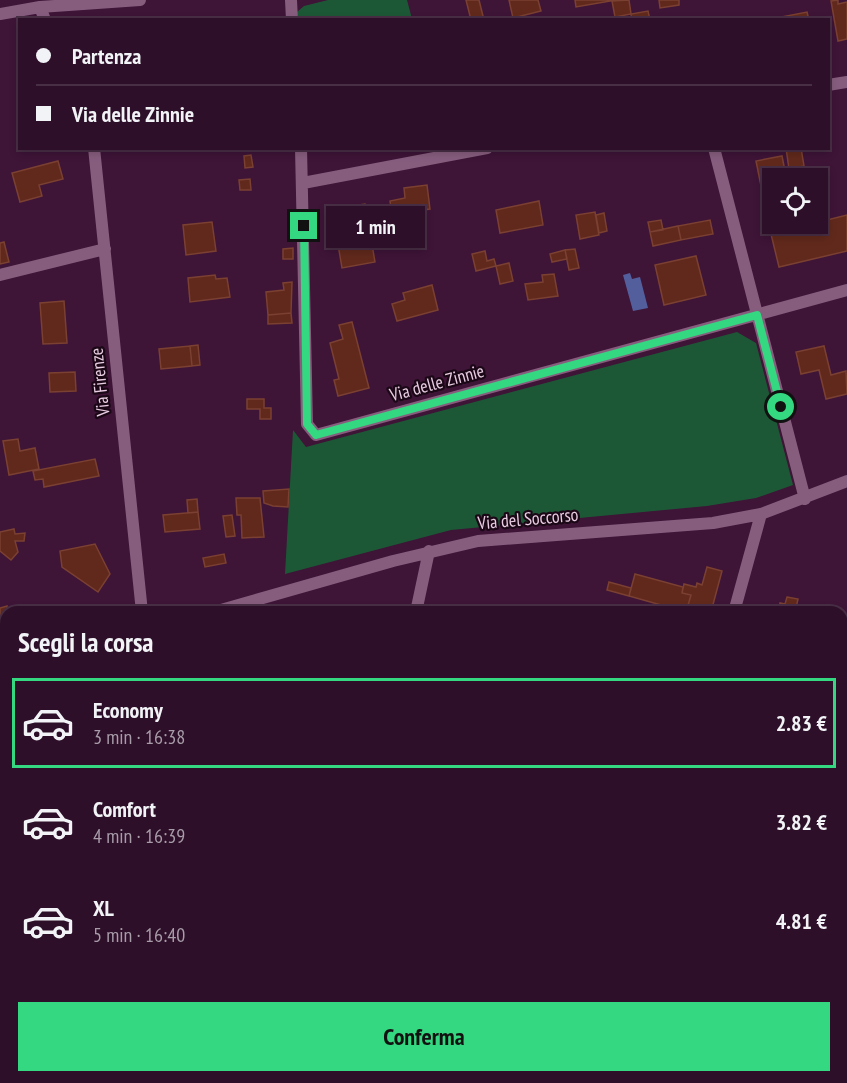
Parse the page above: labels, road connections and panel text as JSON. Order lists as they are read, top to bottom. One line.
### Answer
{"streets":{"street":["Via Firenze","Via delle Zinnie","Via del Soccorso"]},"page":{"banner":["Partenza","Via delle Zinnie"],"bubble":"1 min","heading":"Scegli la corsa","list":[{"name":"Economy","note":"3 min · 16:38","value":"2.83 €"},{"name":"Comfort","note":"4 min · 16:39","value":"3.82 €"},{"name":"XL","note":"5 min · 16:40","value":"4.81 €"}],"buttons":"Conferma"}}
